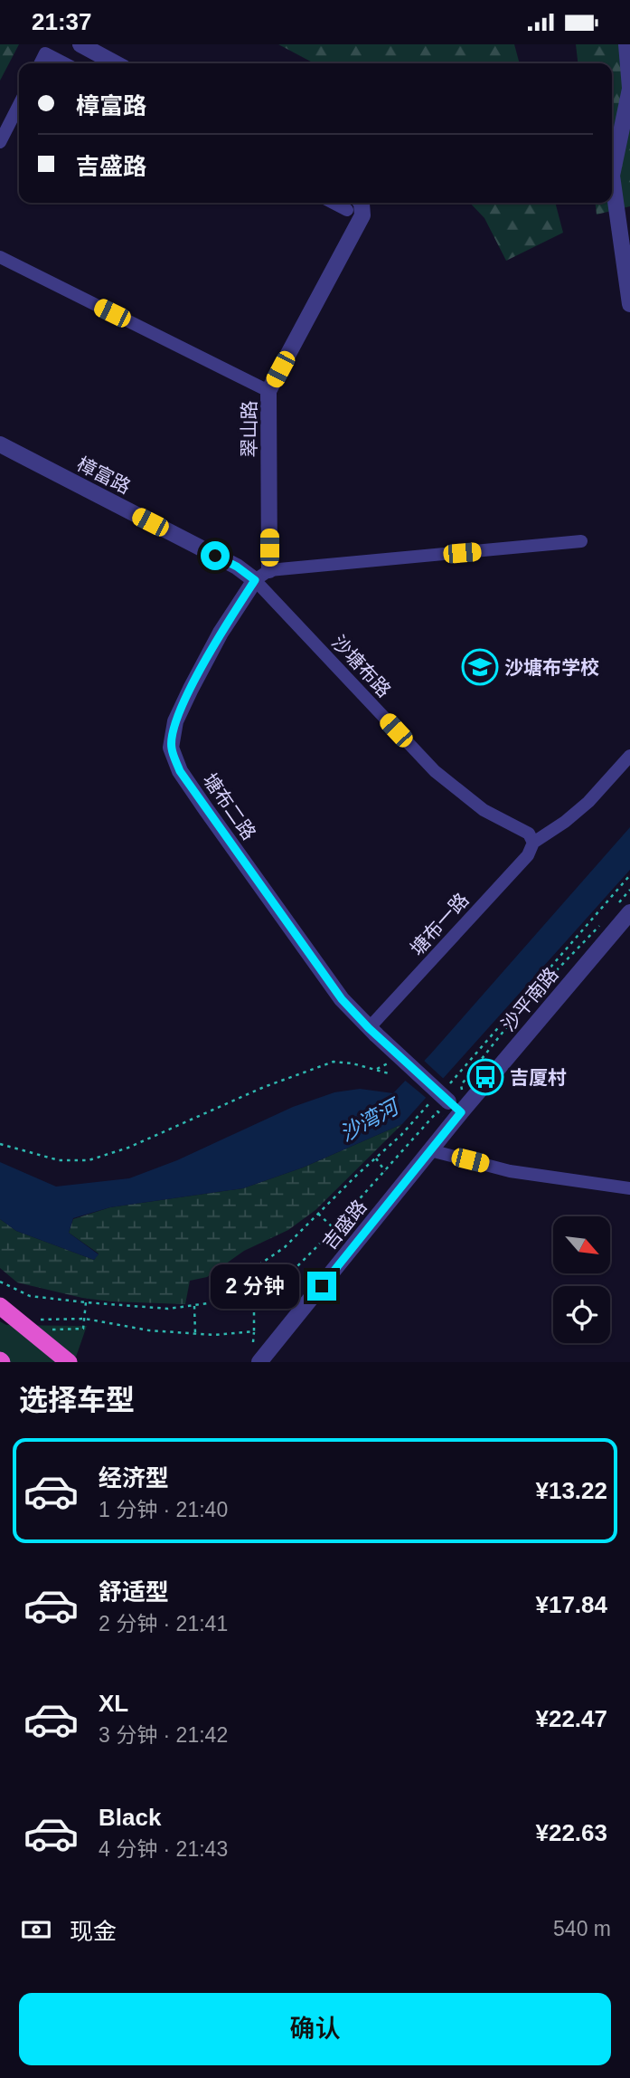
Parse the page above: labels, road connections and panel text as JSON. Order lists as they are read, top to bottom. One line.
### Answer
{"streets":{"street":["翠山路","樟富路","沙塘布路","塘布二路","塘布一路","沙平南路","吉盛路"]},"crossings":[["樟富路","沙塘布路"],["樟富路","塘布二路"],["沙塘布路","塘布二路"],["沙塘布路","塘布一路"],["塘布二路","塘布一路"],["塘布二路","沙平南路"],["塘布二路","吉盛路"],["沙平南路","吉盛路"]],"water":["沙湾河"],"places":{"school or university":["沙塘布学校"],"bus stop":["吉厦村"]},"north":"bottom right","page":{"status":"21:37","banner":["樟富路","吉盛路"],"bubble":"2 分钟","heading":"选择车型","list":[{"name":"经济型","note":"1 分钟 · 21:40","value":"¥13.22"},{"name":"舒适型","note":"2 分钟 · 21:41","value":"¥17.84"},{"name":"XL","note":"3 分钟 · 21:42","value":"¥22.47"},{"name":"Black","note":"4 分钟 · 21:43","value":"¥22.63"}],"pay":["现金","540 m"],"buttons":"确认"}}
